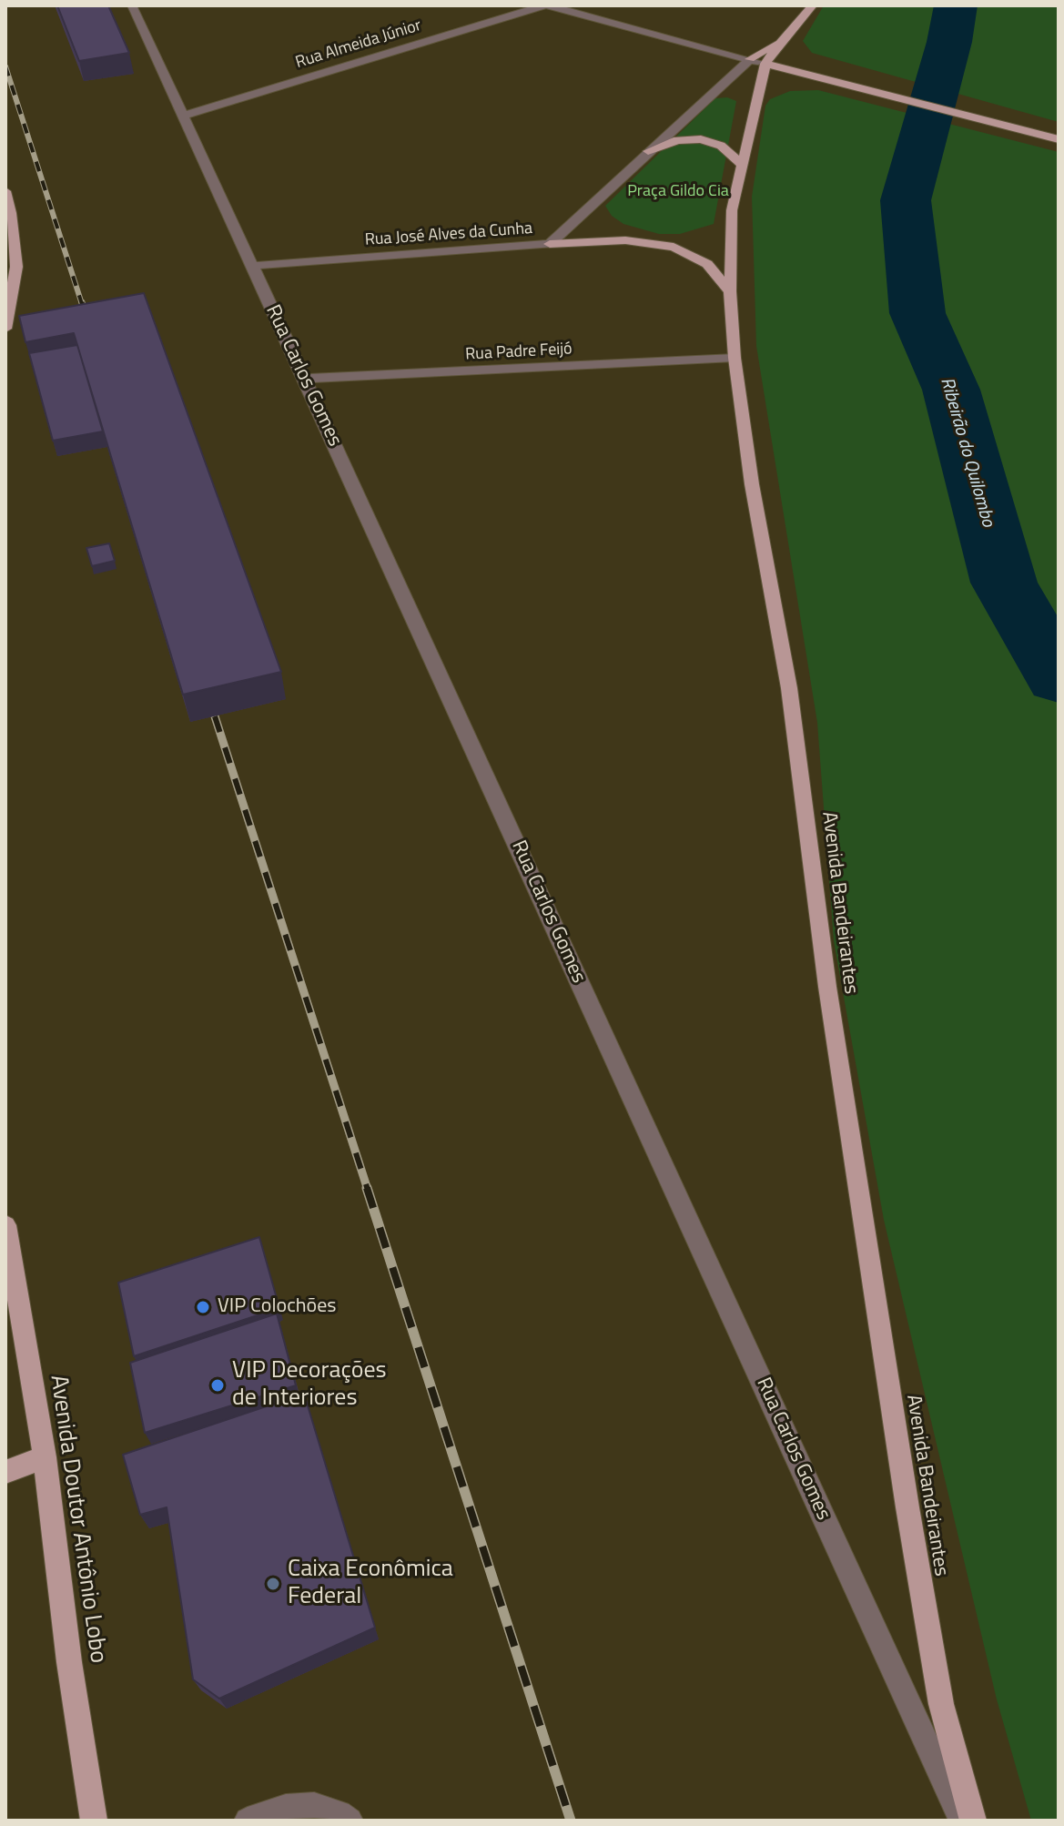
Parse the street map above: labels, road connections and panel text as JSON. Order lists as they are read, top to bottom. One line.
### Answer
{"streets":{"main road":["Avenida Bandeirantes","Avenida Doutor Antônio Lobo"],"street":["Rua Almeida Júnior","Rua José Alves da Cunha","Rua Padre Feijó","Rua Carlos Gomes"]},"crossings":[["Rua Almeida Júnior","Rua Carlos Gomes"],["Rua José Alves da Cunha","Rua Carlos Gomes"],["Rua José Alves da Cunha","Avenida Bandeirantes"],["Rua Padre Feijó","Rua Carlos Gomes"],["Rua Padre Feijó","Avenida Bandeirantes"]],"water":["Ribeirão do Quilombo"],"parks":["Praça Gildo Cia"],"places":["VIP Colochões","VIP Decorações de Interiores","Caixa Econômica Federal"]}
